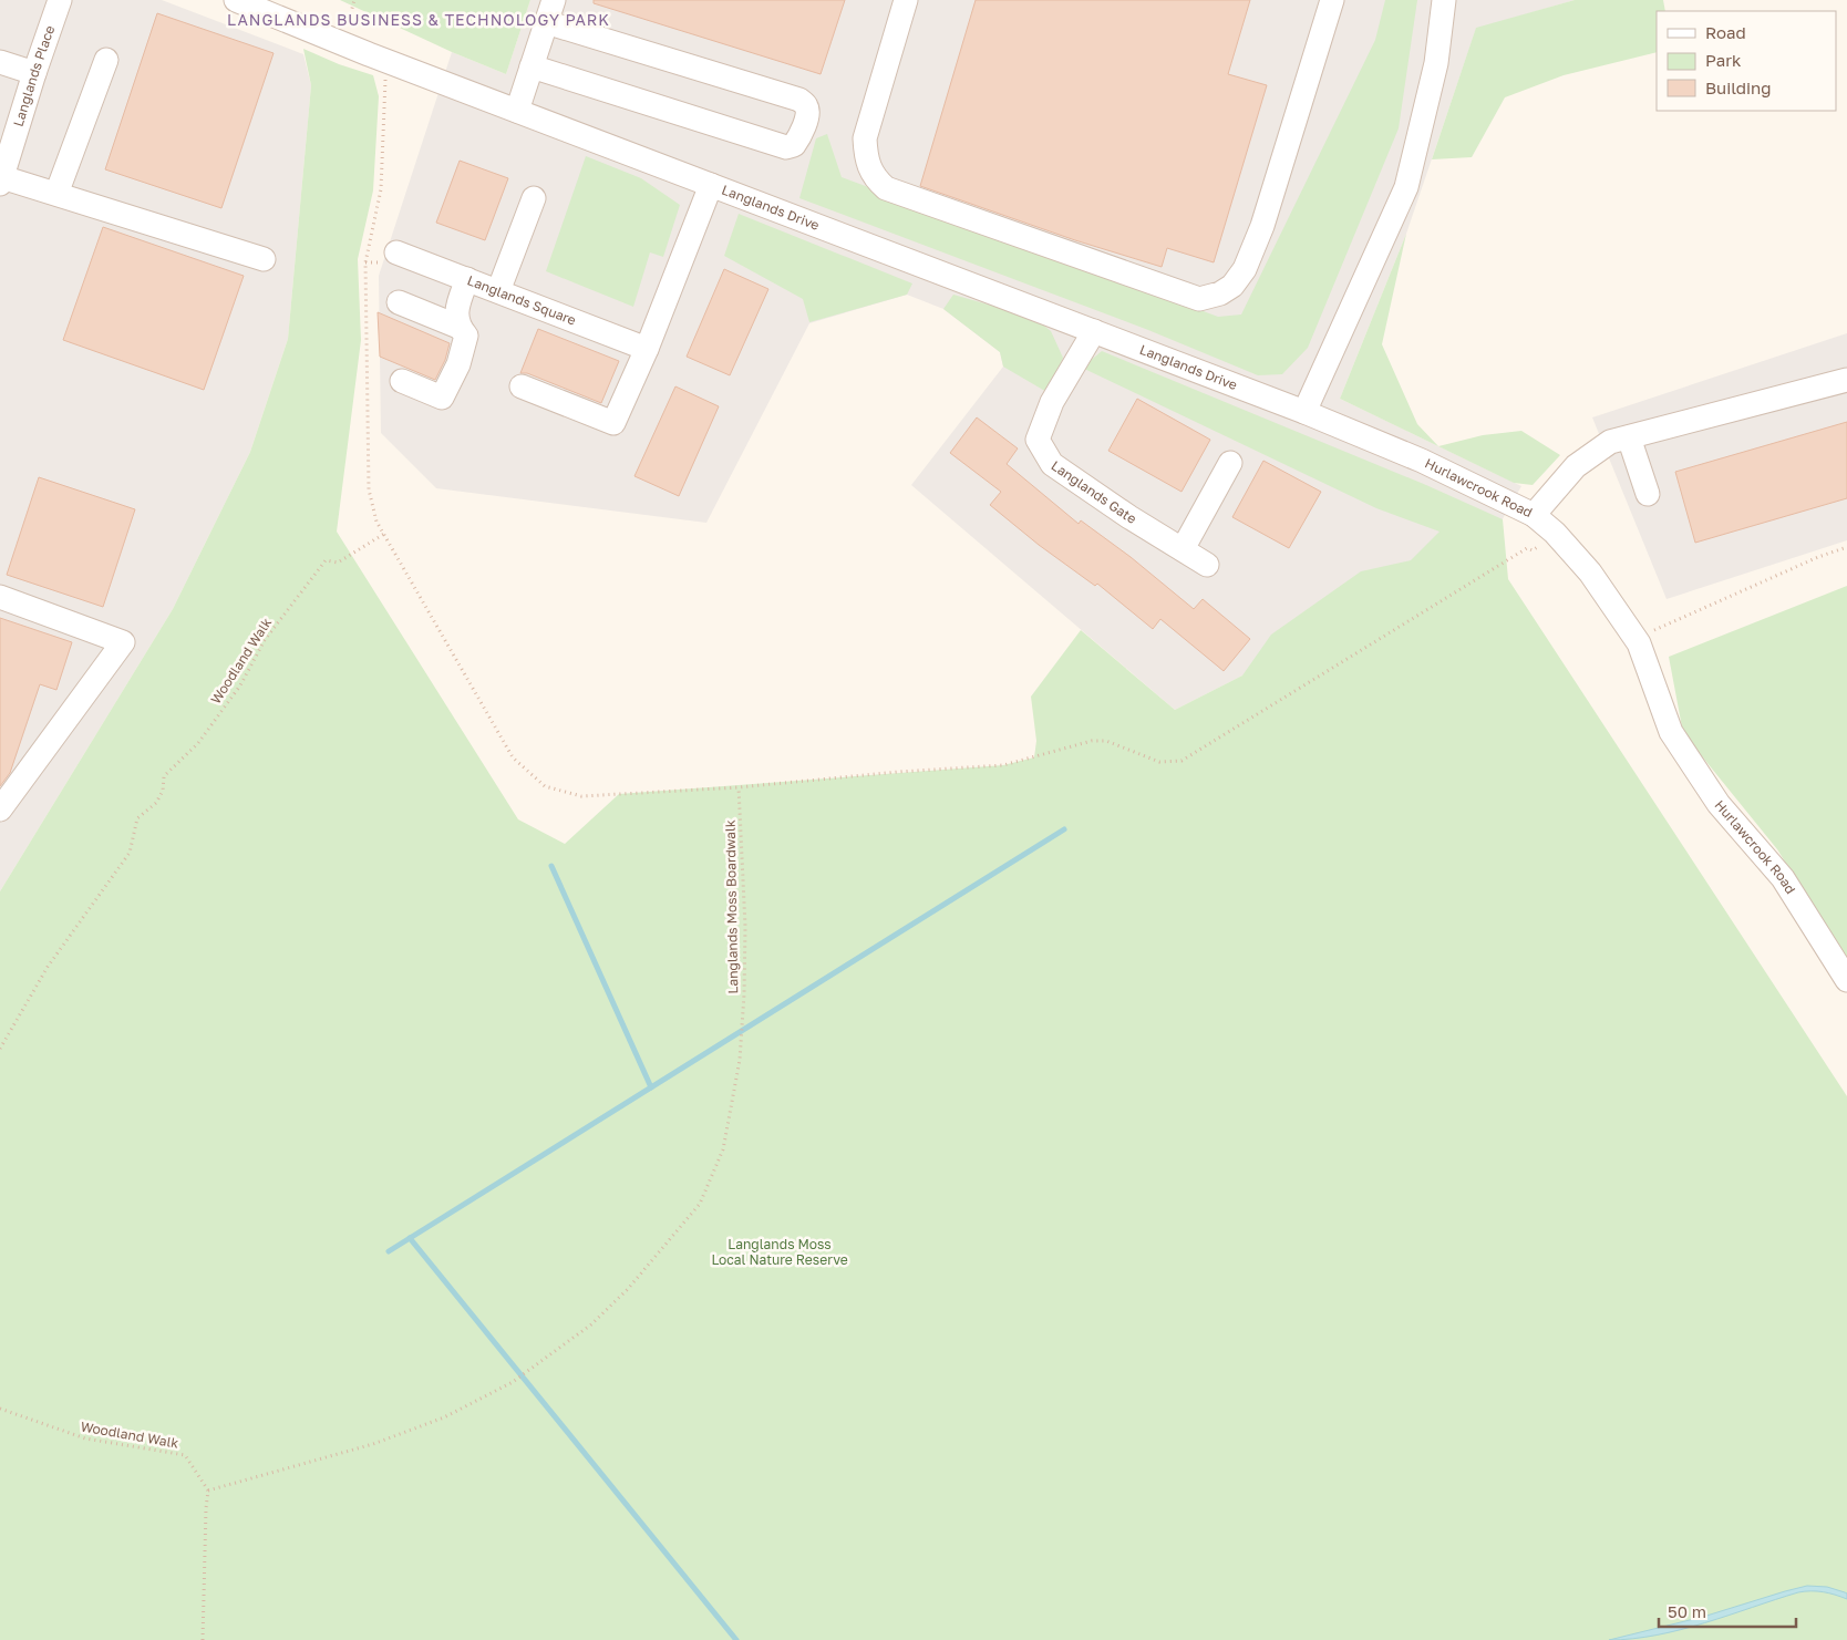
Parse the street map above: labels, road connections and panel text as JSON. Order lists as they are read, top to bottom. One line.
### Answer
{"streets":{"street":["Langlands Place","Langlands Drive","Langlands Square","Hurlawcrook Road","Langlands Gate"],"path":["Woodland Walk","Langlands Moss Boardwalk"]},"crossings":[["Langlands Drive","Hurlawcrook Road"],["Langlands Drive","Langlands Gate"],["Woodland Walk","Langlands Moss Boardwalk"]],"districts":["LANGLANDS BUSINESS & TECHNOLOGY PARK"],"parks":["Langlands Moss Local Nature Reserve"],"legend":["Road","Park","Building"],"scale_bar":"50 m"}
